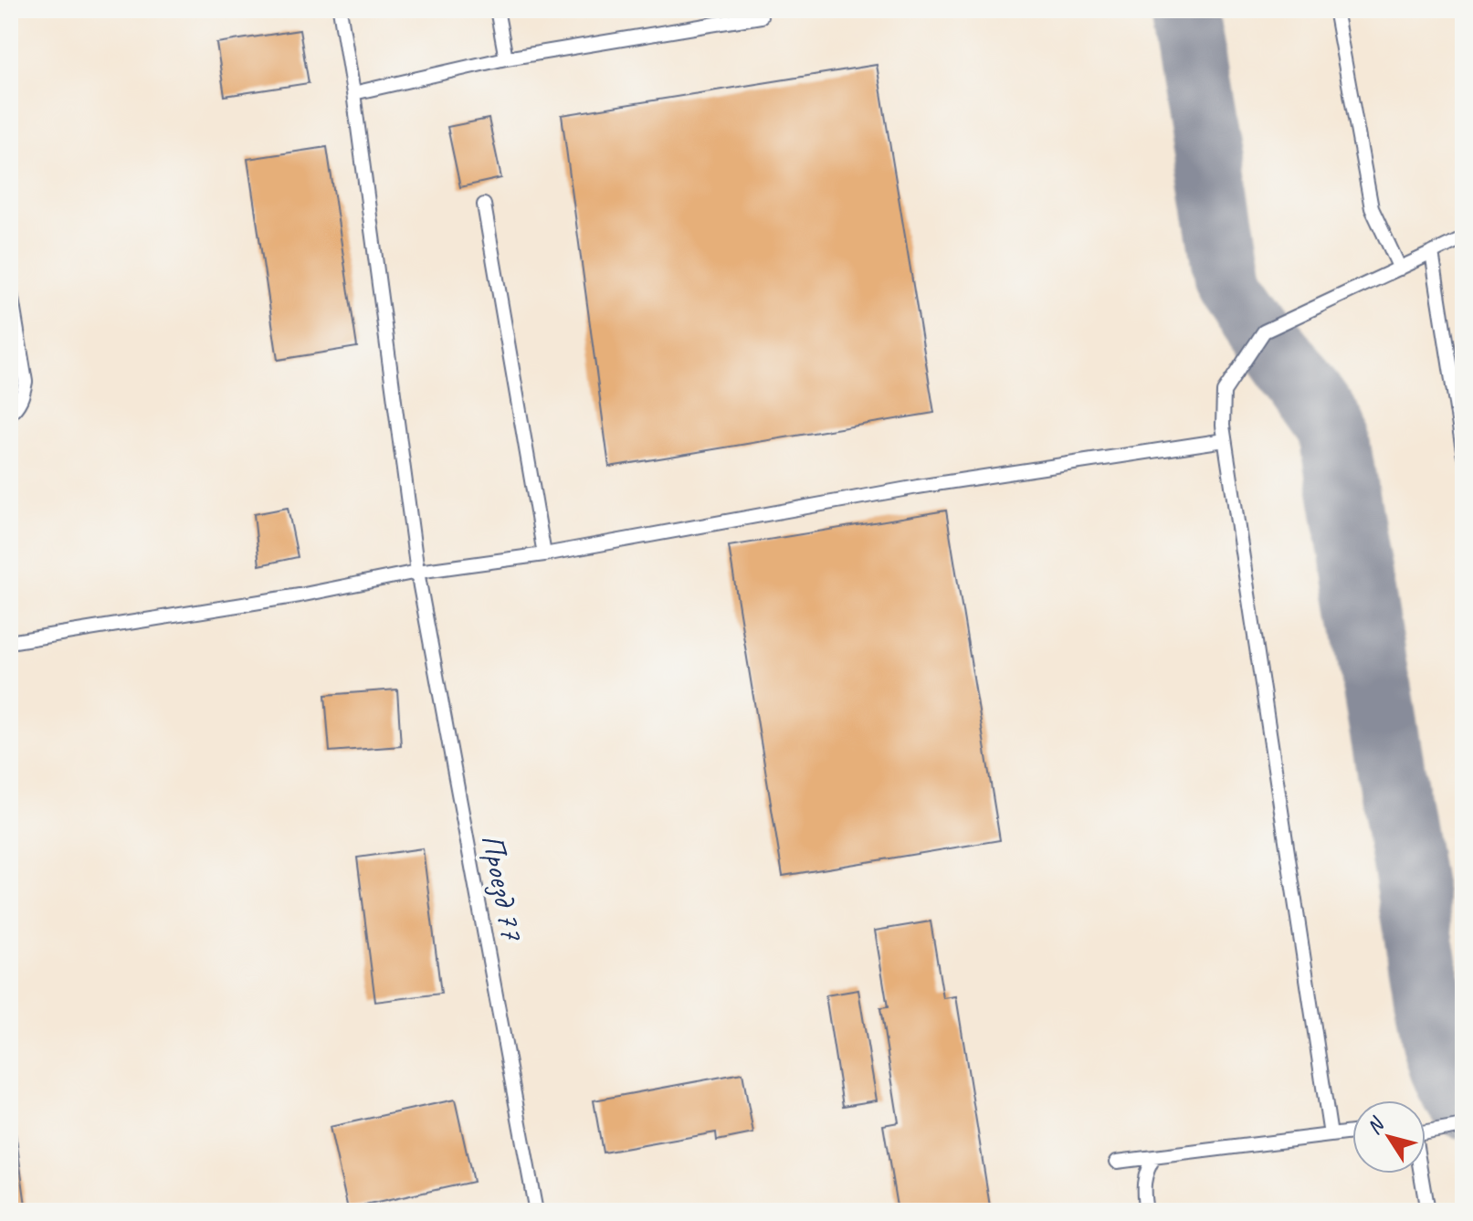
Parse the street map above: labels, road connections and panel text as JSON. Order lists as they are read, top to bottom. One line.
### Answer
{"streets":{"lane":["Проезд 77"]},"north":"top left"}
